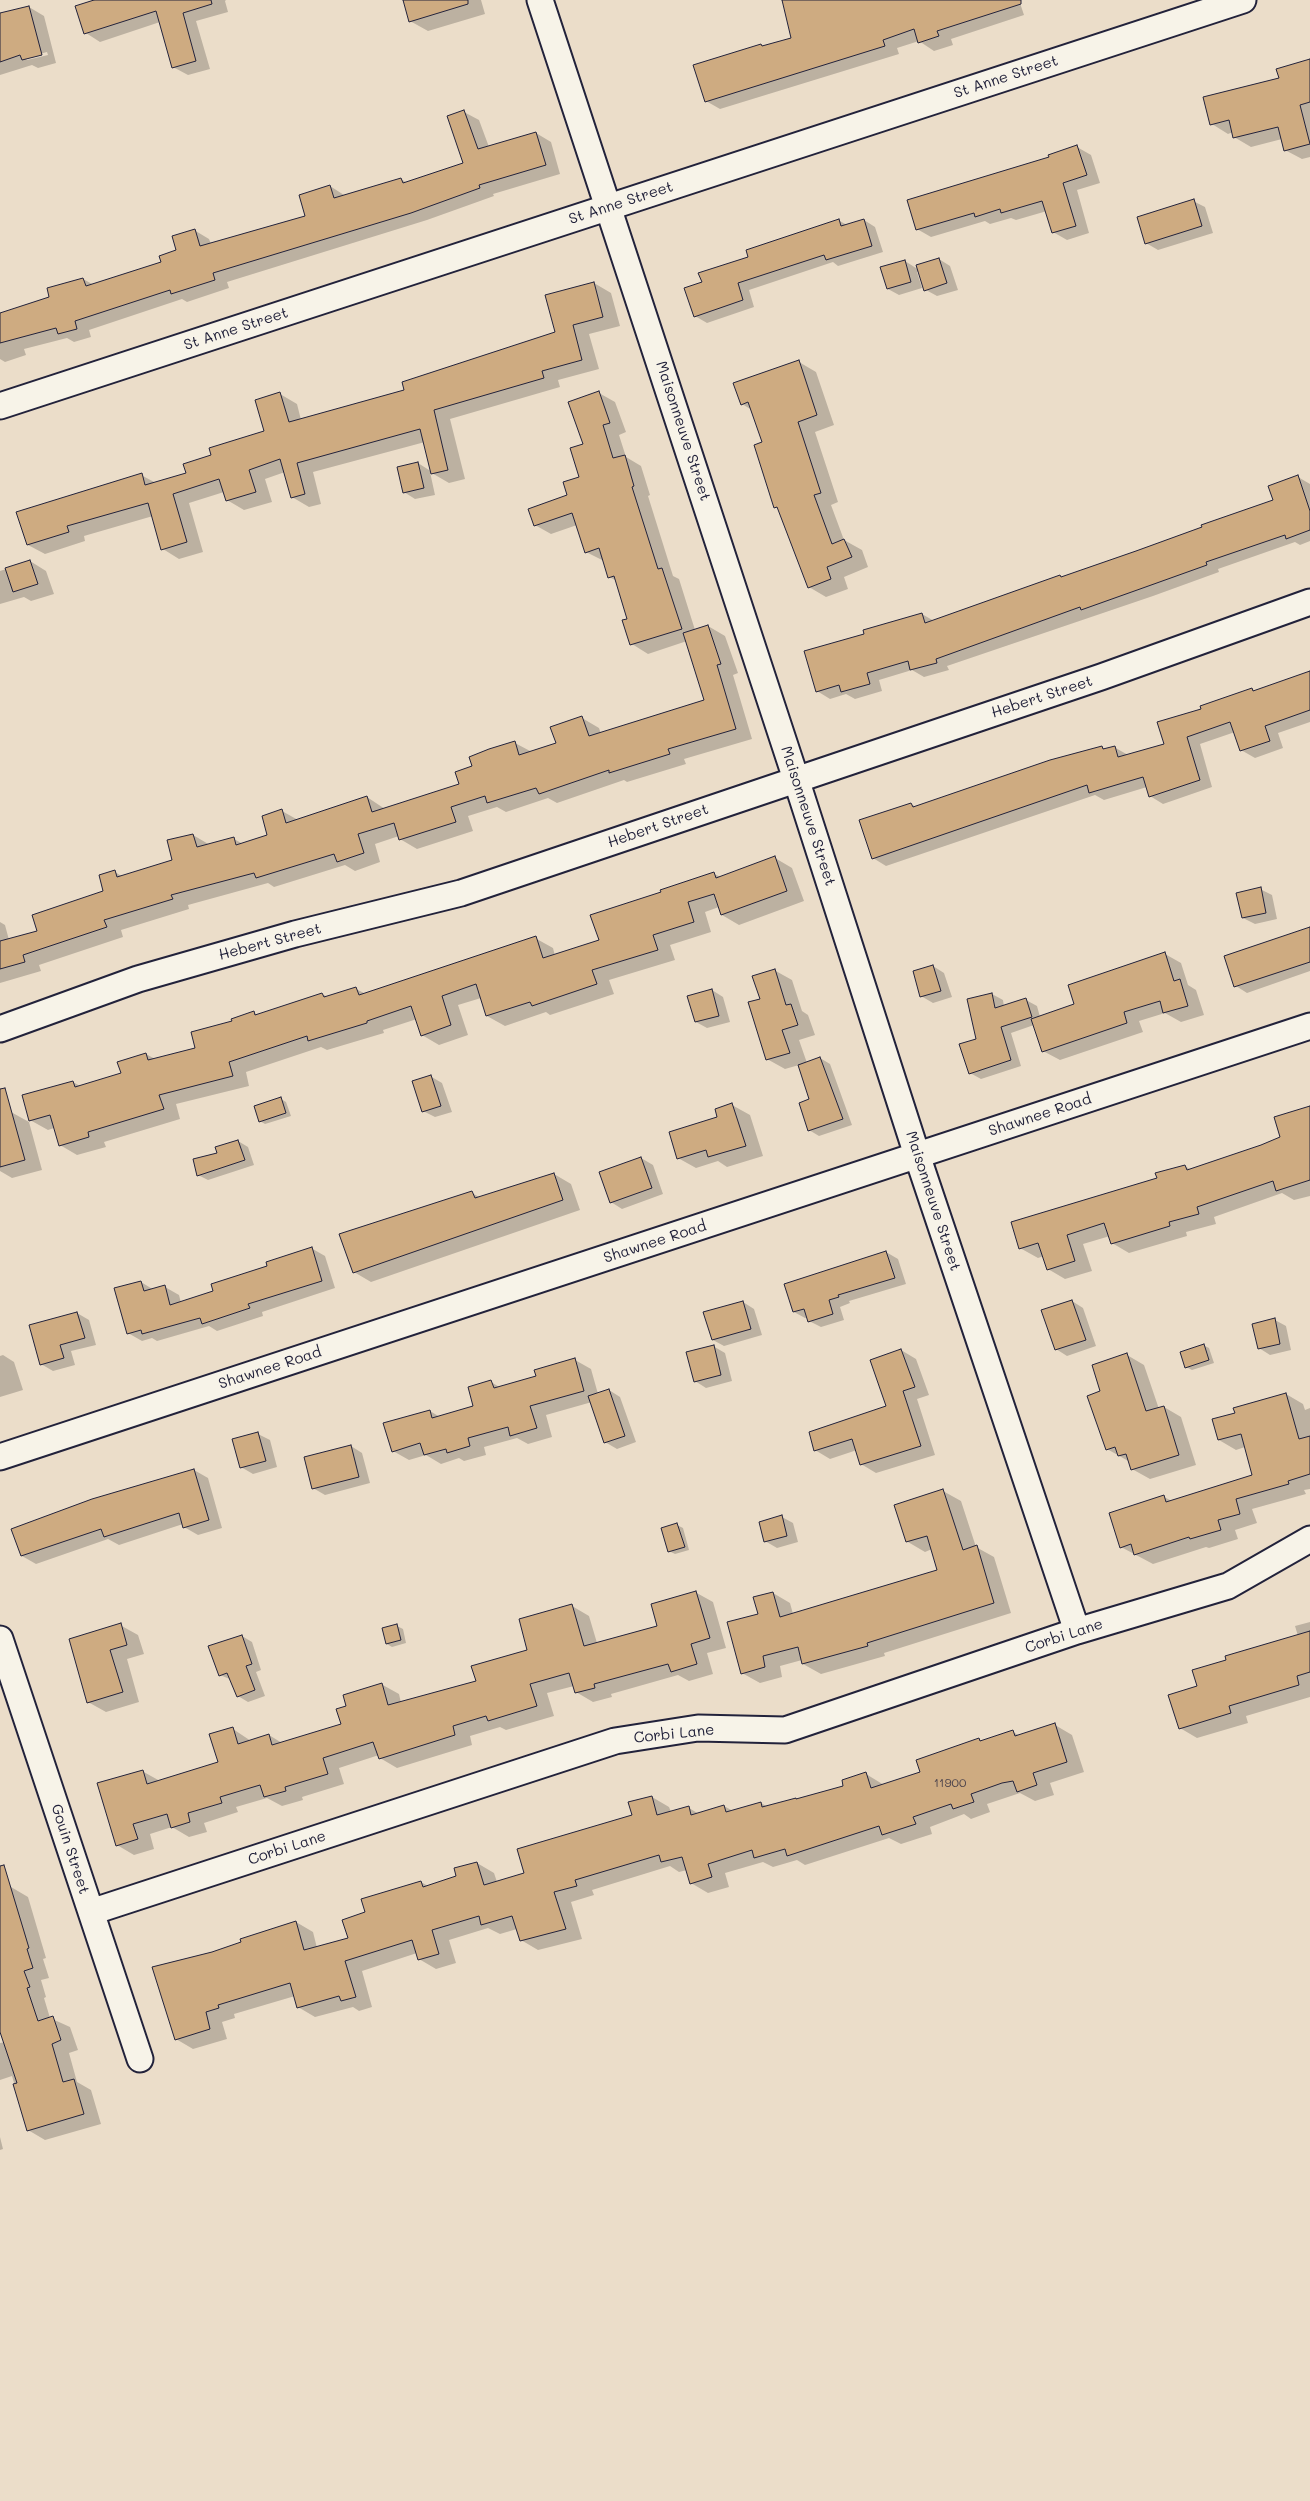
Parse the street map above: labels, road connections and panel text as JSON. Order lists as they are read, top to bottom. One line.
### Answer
{"streets":{"street":["St Anne Street","Maisonneuve Street","Hebert Street","Shawnee Road","Corbi Lane","Gouin Street"]},"crossings":[["St Anne Street","Maisonneuve Street"],["Maisonneuve Street","Hebert Street"],["Maisonneuve Street","Shawnee Road"],["Maisonneuve Street","Corbi Lane"],["Corbi Lane","Gouin Street"]],"house_numbers":["11900"]}
